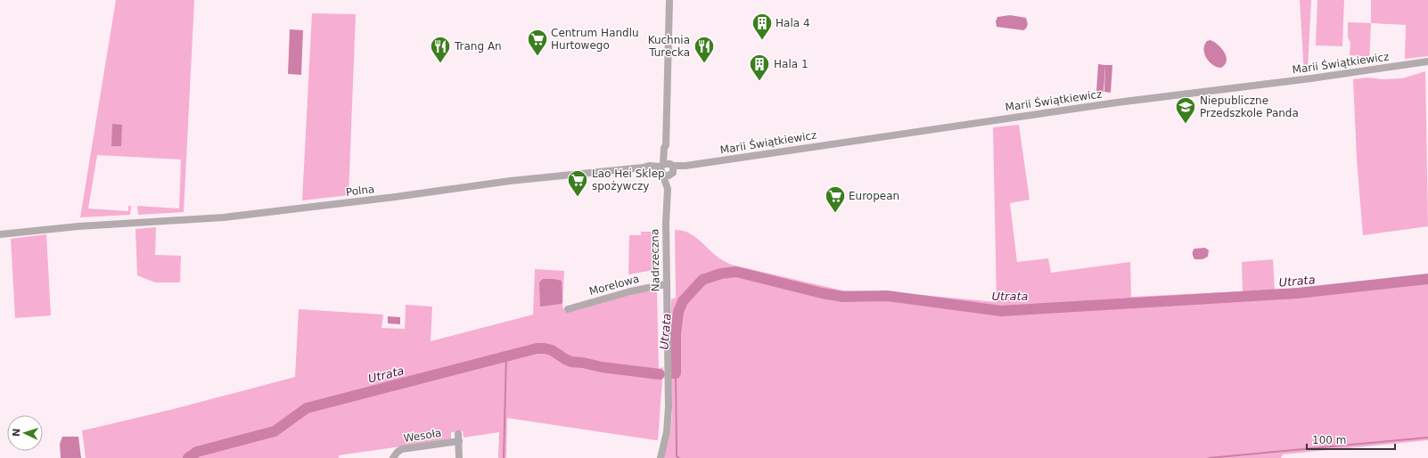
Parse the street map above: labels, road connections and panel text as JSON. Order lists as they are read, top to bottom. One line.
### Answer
{"streets":{"street":["Marii Świątkiewicz","Polna","Nadrzeczna","Morelowa","Wesoła"]},"crossings":[["Marii Świątkiewicz","Polna"],["Marii Świątkiewicz","Nadrzeczna"],["Polna","Nadrzeczna"],["Nadrzeczna","Morelowa"]],"water":["Utrata"],"places":{"building":["Hala 4","Hala 1"],"supermarket":["Centrum Handlu Hurtowego","Lao Hei Sklep spożywczy","European"],"restaurant":["Trang An","Kuchnia Turecka"],"school or university":["Niepubliczne Przedszkole Panda"]},"scale_bar":"100 m","north":"left"}
